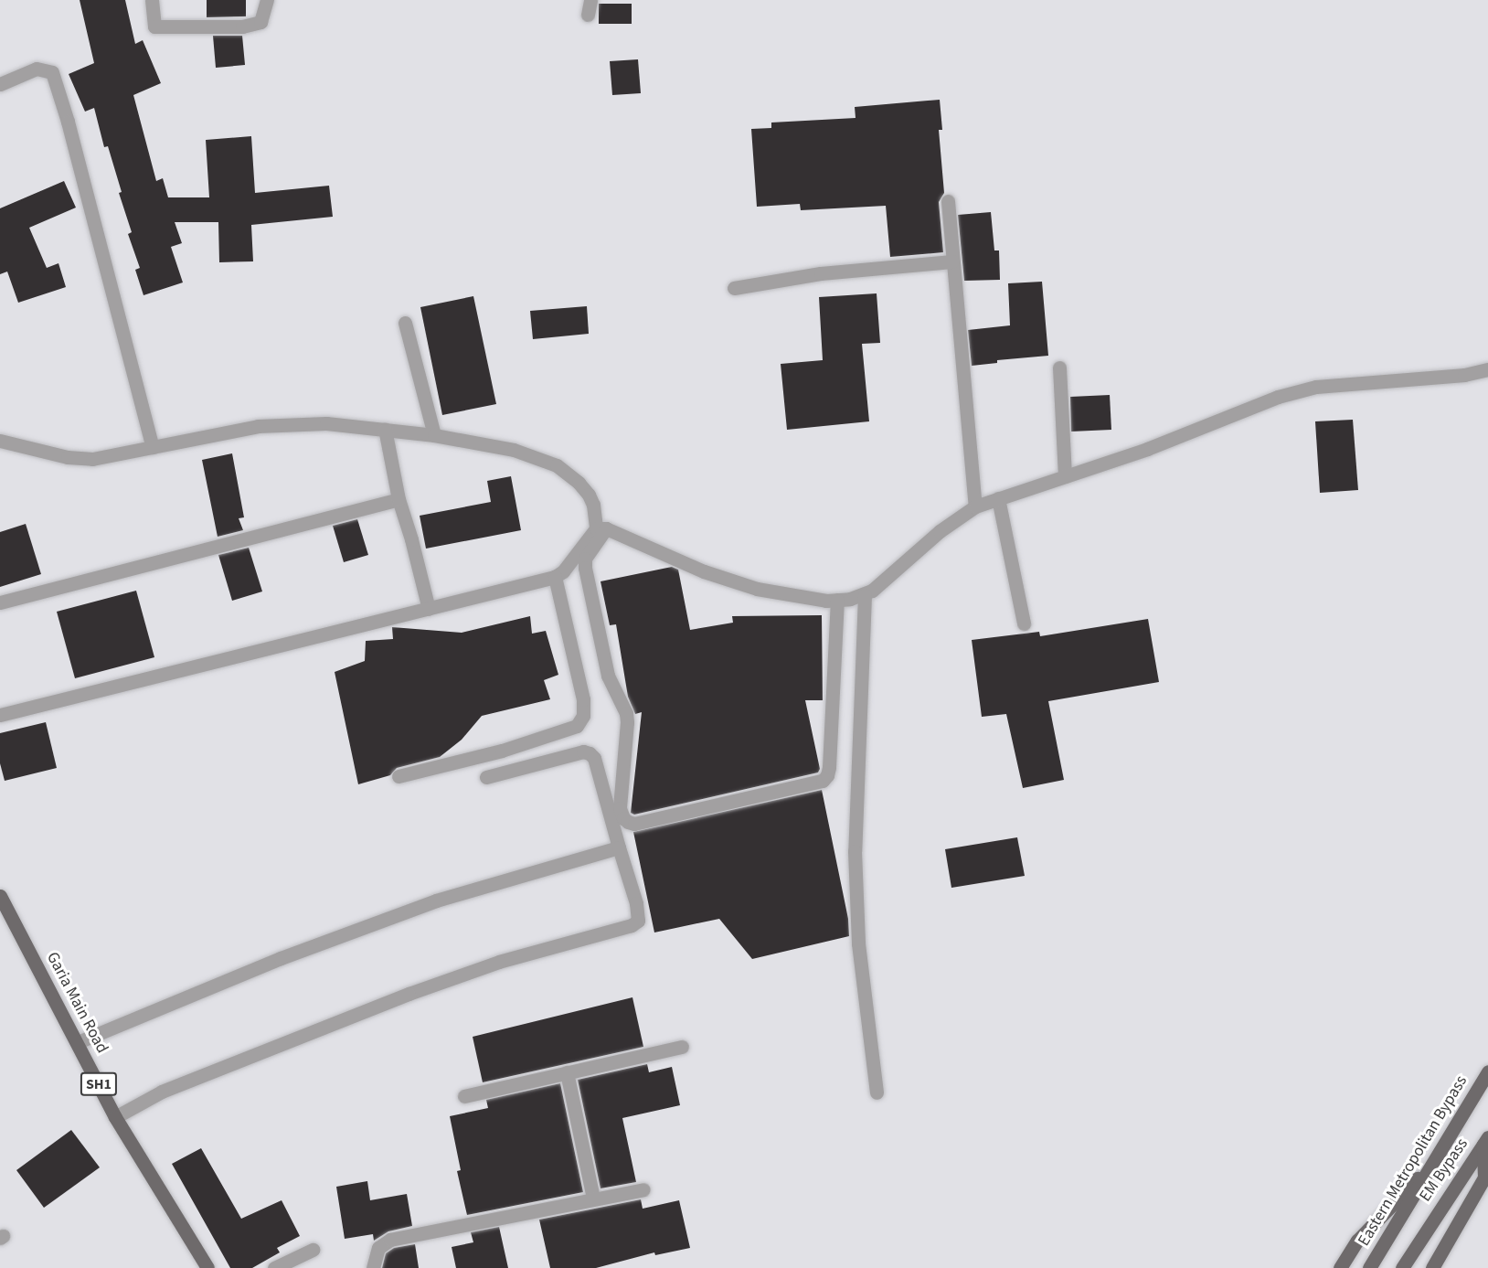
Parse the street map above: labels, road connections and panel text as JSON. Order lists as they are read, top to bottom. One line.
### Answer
{"streets":{"main road":["Garia Main Road","SH1","Eastern Metropolitan Bypass","EM Bypass"]}}
